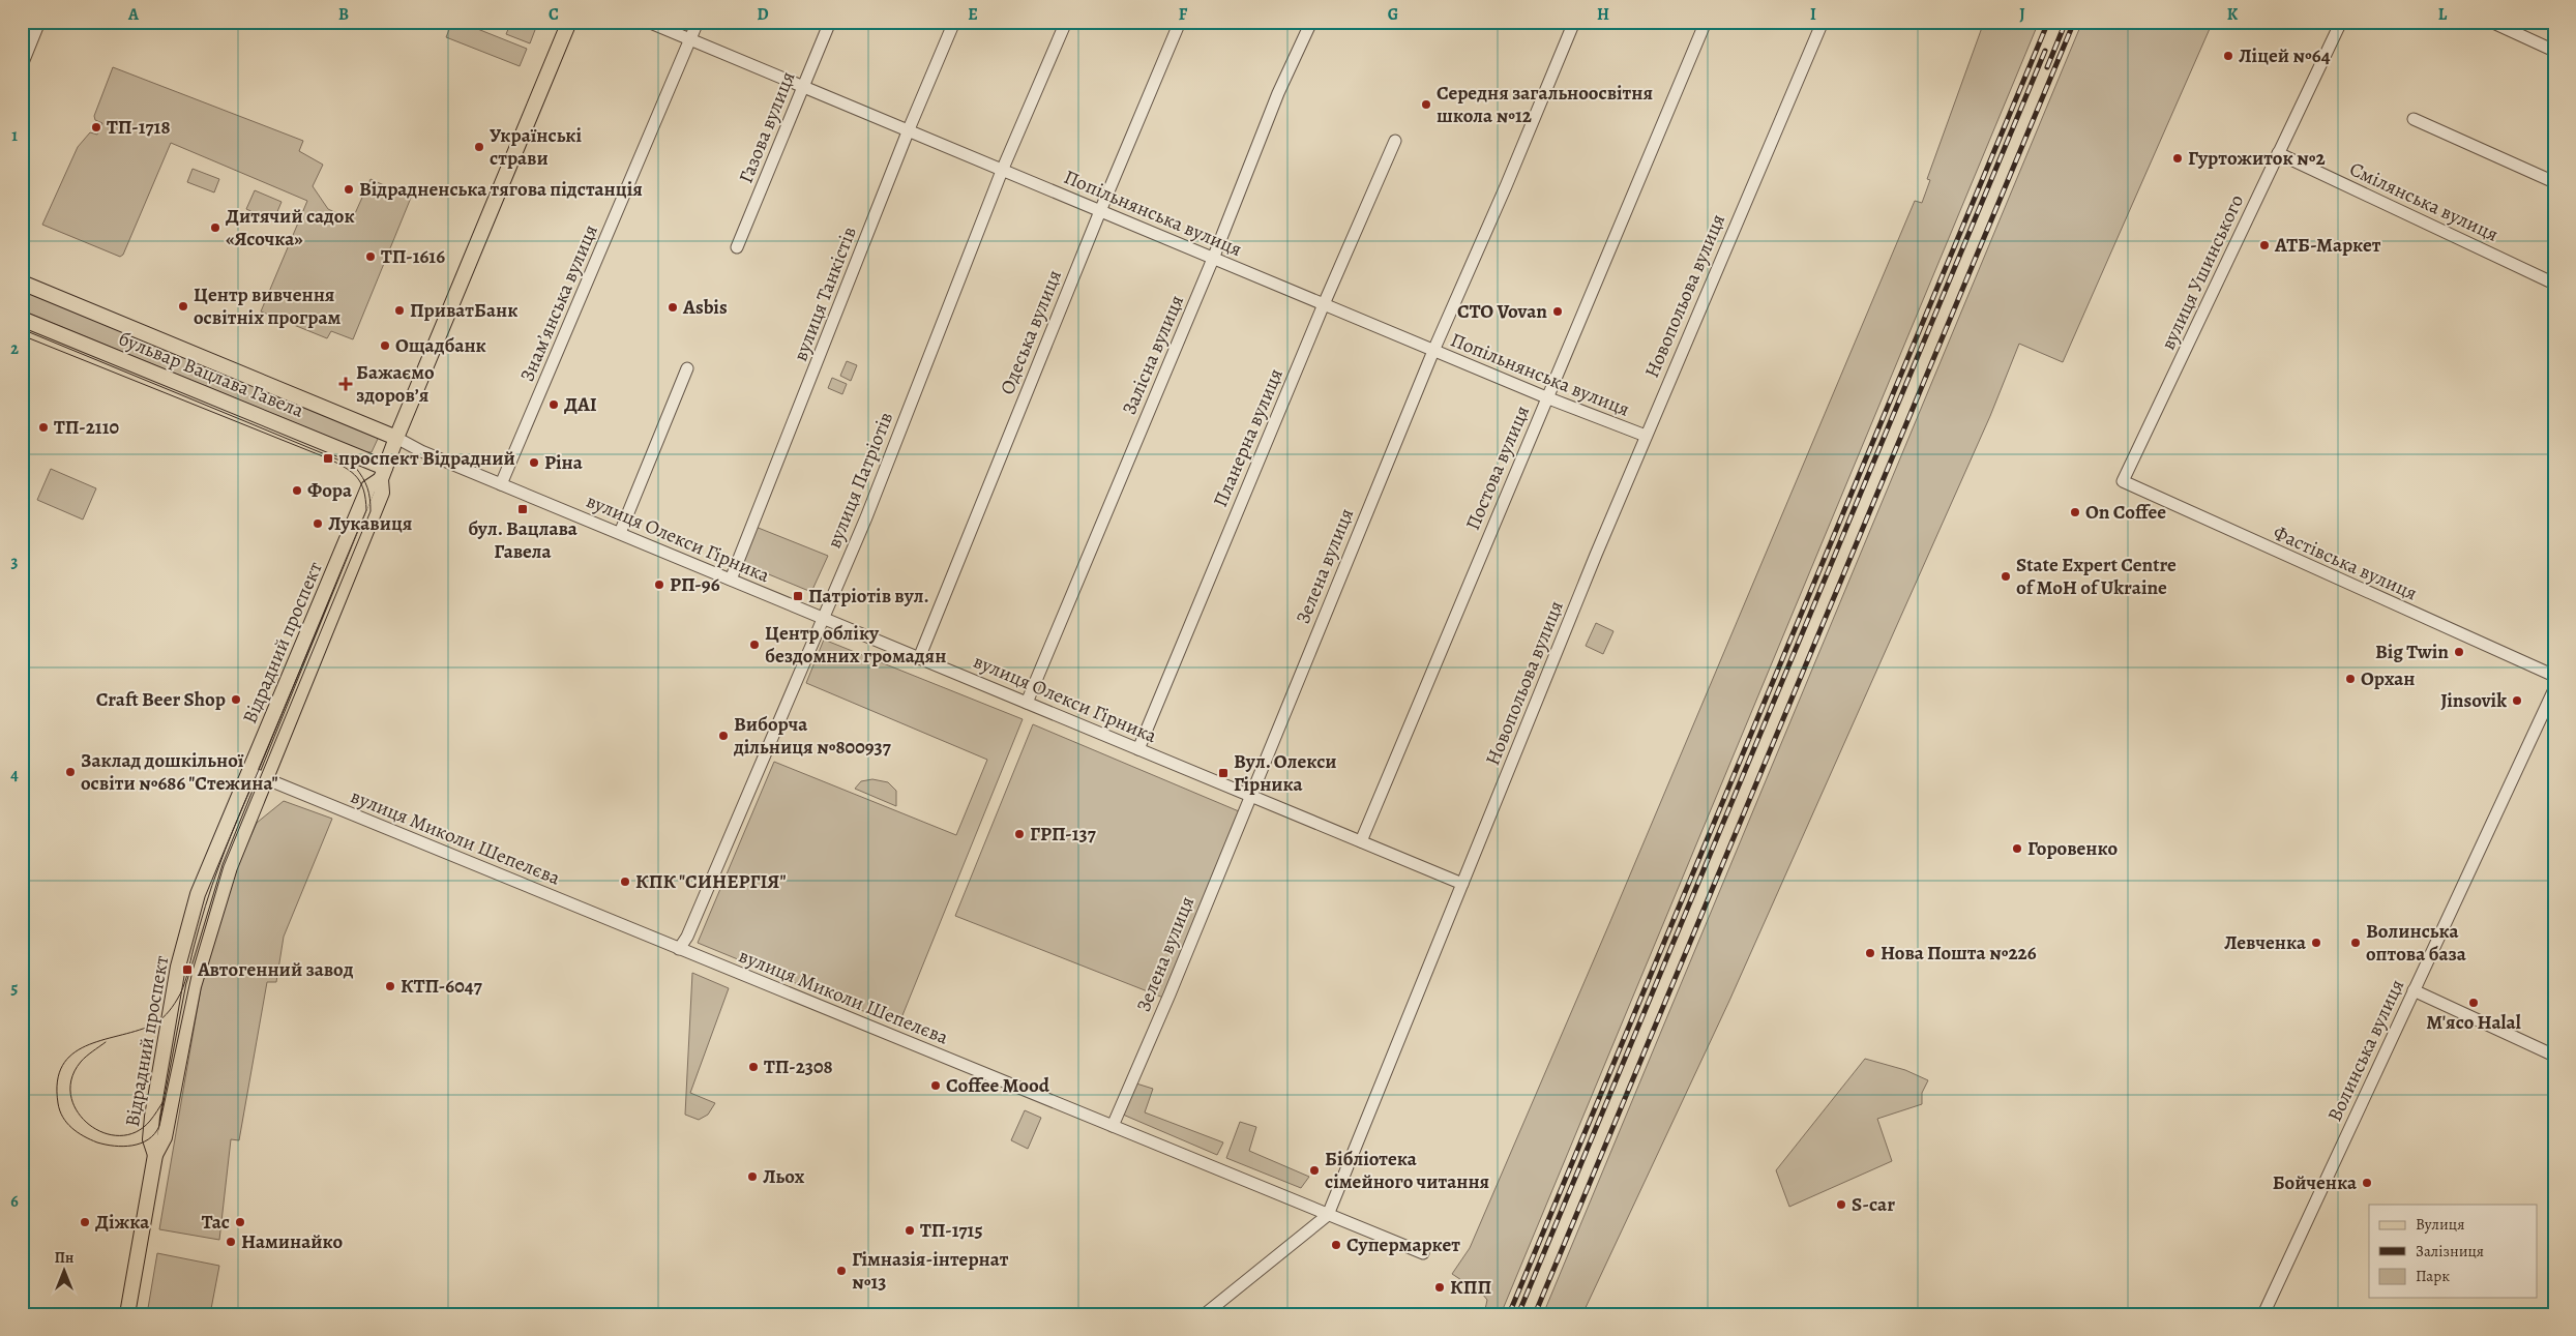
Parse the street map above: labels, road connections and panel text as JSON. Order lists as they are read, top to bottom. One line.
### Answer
{"streets":{"main road":["бульвар Вацлава Гавела","Відрадний проспект"],"street":["Газова вулиця","Смілянська вулиця","Попільнянська вулиця","вулиця Ушинського","вулиця Танкістів","Новопольова вулиця","Знамʼянська вулиця","Одеська вулиця","Залісна вулиця","Планерна вулиця","Постова вулиця","вулиця Патріотів","вулиця Олекси Гірника","Фастівська вулиця","Зелена вулиця","вулиця Миколи Шепелєва","Волинська вулиця"]},"crossings":[["Газова вулиця","Попільнянська вулиця"],["Смілянська вулиця","вулиця Ушинського"],["Попільнянська вулиця","вулиця Танкістів"],["Попільнянська вулиця","Новопольова вулиця"],["Попільнянська вулиця","Знамʼянська вулиця"],["Попільнянська вулиця","Одеська вулиця"],["Попільнянська вулиця","Залісна вулиця"],["Попільнянська вулиця","Планерна вулиця"],["Попільнянська вулиця","Постова вулиця"],["Попільнянська вулиця","вулиця Патріотів"],["Попільнянська вулиця","Зелена вулиця"],["вулиця Ушинського","Фастівська вулиця"],["вулиця Танкістів","вулиця Олекси Гірника"],["Новопольова вулиця","вулиця Олекси Гірника"],["Новопольова вулиця","вулиця Миколи Шепелєва"],["Знамʼянська вулиця","вулиця Олекси Гірника"],["Одеська вулиця","вулиця Олекси Гірника"],["Залісна вулиця","вулиця Олекси Гірника"],["бульвар Вацлава Гавела","вулиця Олекси Гірника"],["бульвар Вацлава Гавела","Відрадний проспект"],["Планерна вулиця","вулиця Олекси Гірника"],["Постова вулиця","вулиця Олекси Гірника"],["вулиця Патріотів","вулиця Олекси Гірника"],["вулиця Патріотів","вулиця Миколи Шепелєва"],["вулиця Олекси Гірника","Зелена вулиця"],["вулиця Олекси Гірника","Відрадний проспект"],["Зелена вулиця","вулиця Миколи Шепелєва"],["Відрадний проспект","вулиця Миколи Шепелєва"]],"places":{"other":["Ліцей №64","Середня загальноосвітня школа №12","ТП-1718","Українські страви","Гуртожиток №2","Відрадненська тягова підстанція","Дитячий садок «Ясочка»","АТБ-Маркет","ТП-1616","Центр вивчення освітніх програм","Asbis","ПриватБанк","СТО Vovan","Ощадбанк","ДАІ","ТП-2110","Ріна","Фора","On Coffee","Лукавиця","State Expert Centre of MoH of Ukraine","РП-96","Центр обліку бездомних громадян","Big Twin","Орхан","Craft Beer Shop","Jinsovik","Виборча дільниця №800937","Заклад дошкільної освіти №686 \"Стежина\"","ГРП-137","Горовенко","КПК \"СИНЕРГІЯ\"","Левченка","Волинська оптова база","Нова Пошта №226","КТП-6047","М'ясо Halal","ТП-2308","Coffee Mood","Бібліотека сімейного читання","Льох","Бойченка","S-car","Діжка","Тас","ТП-1715","Наминайко","Супермаркет","Гімназія-інтернат №13","КПП"],"health":["Бажаємо здоровʼя"],"transit":["проспект Відрадний","бул. Вацлава Гавела","Патріотів вул.","Вул. Олекси Гірника","Автогенний завод"]},"legend":["Вулиця","Залізниця","Парк"],"north":"top","grid":{"columns":["A","B","C","D","E","F","G","H","I","J","K","L"],"rows":["1","2","3","4","5","6"]}}
